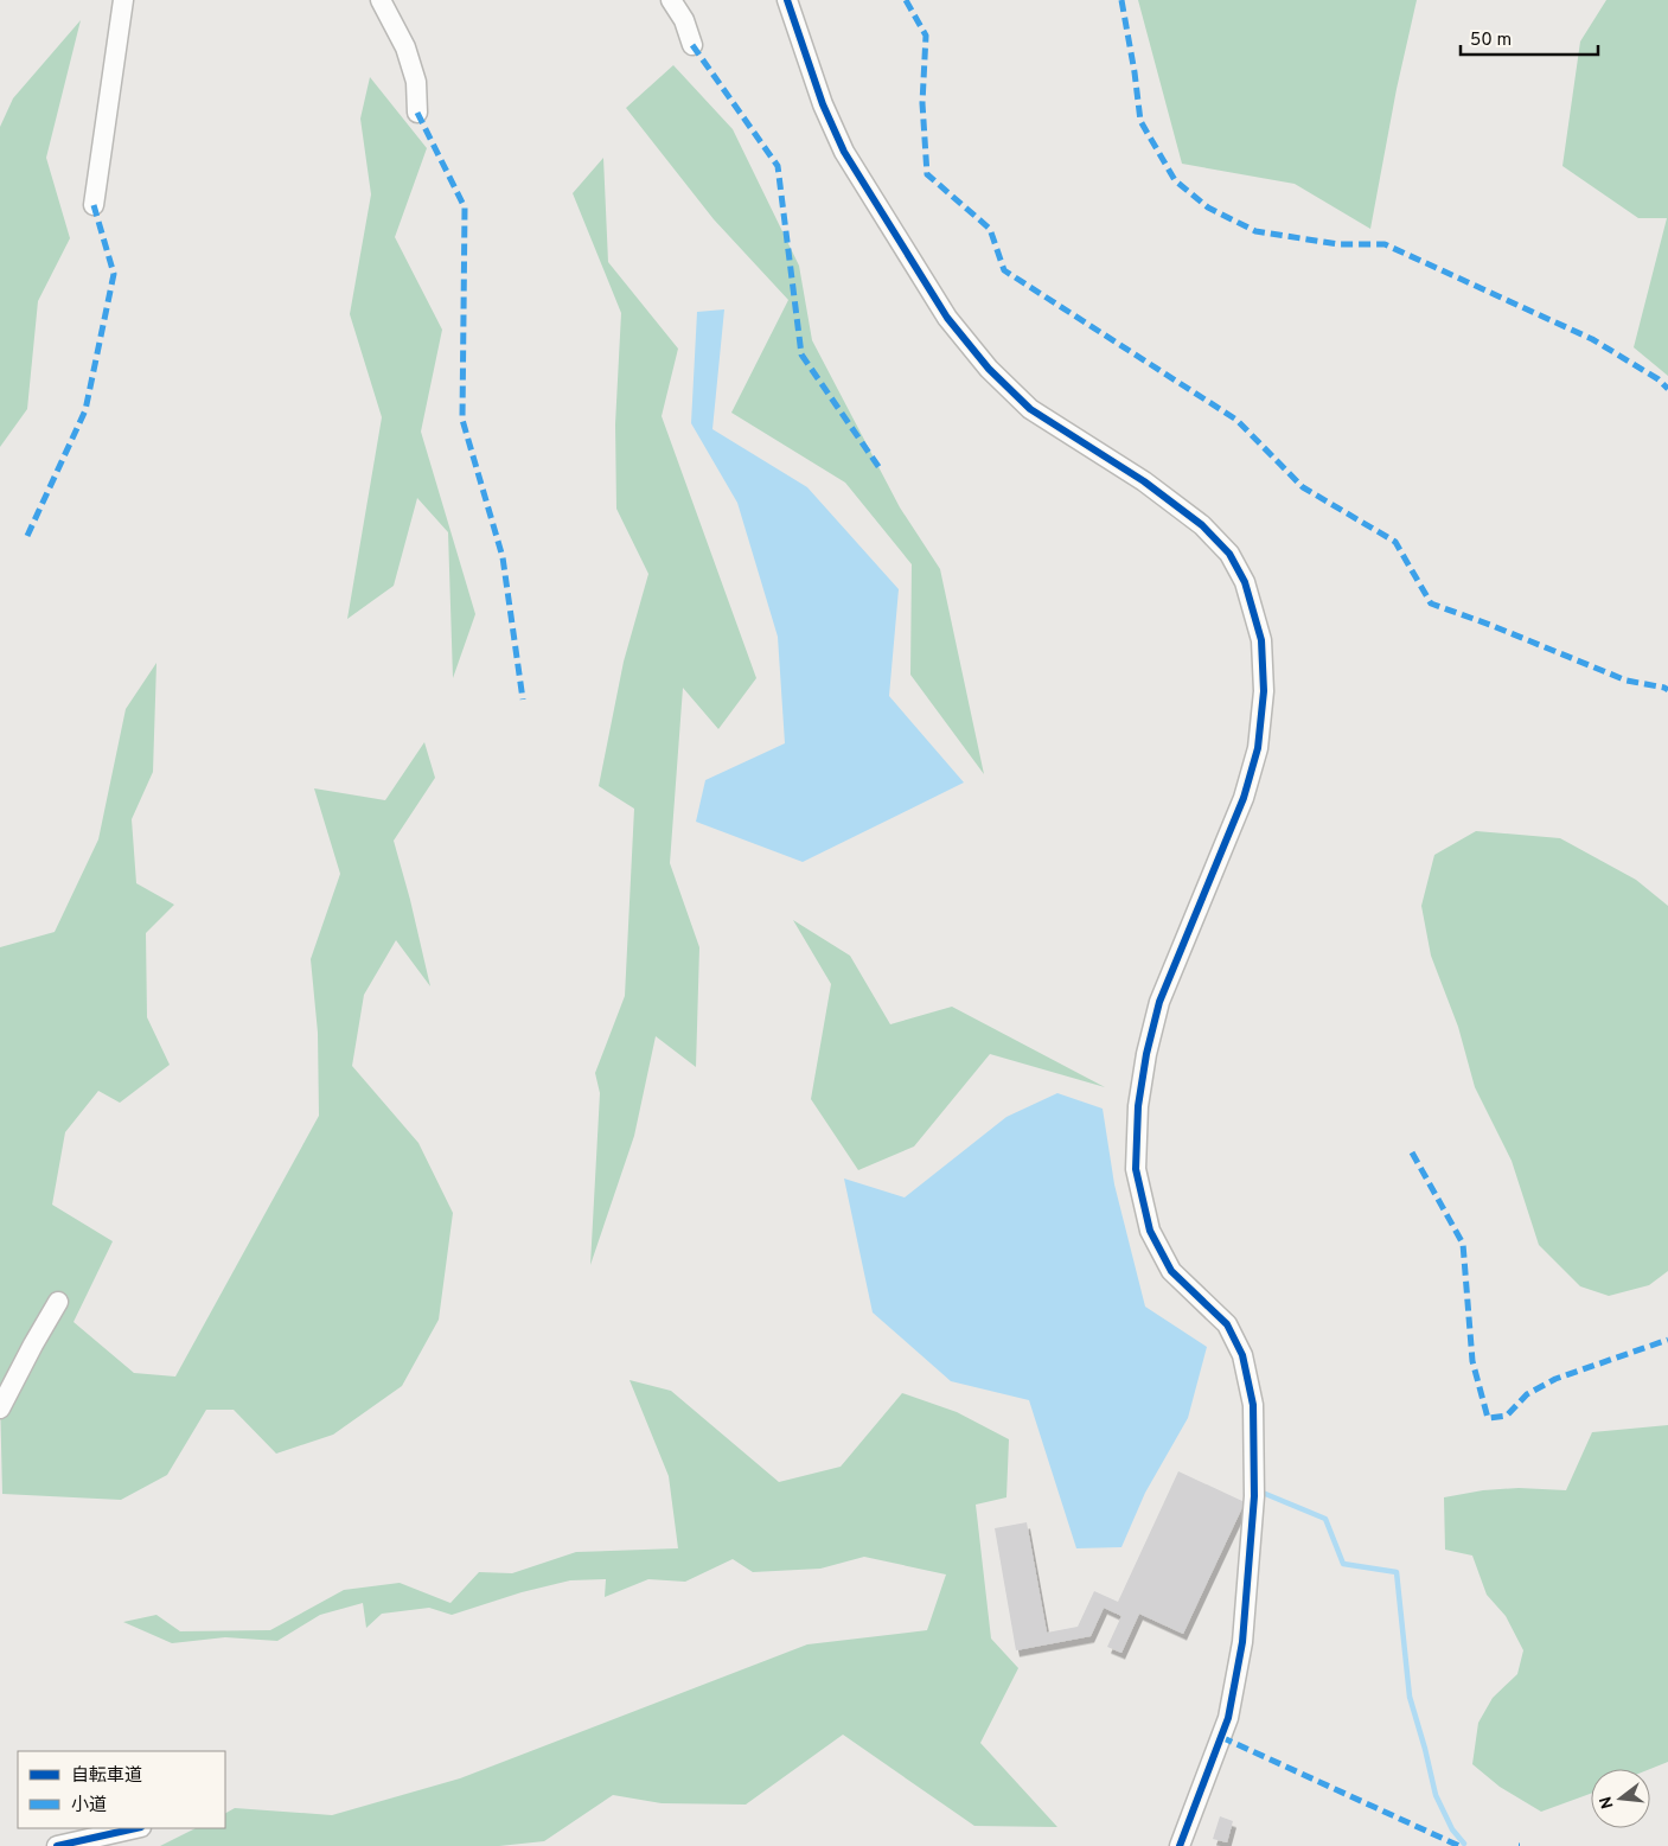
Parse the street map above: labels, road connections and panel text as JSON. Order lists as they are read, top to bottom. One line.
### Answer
{"legend":["自転車道","小道"],"scale_bar":"50 m","north":"left"}
